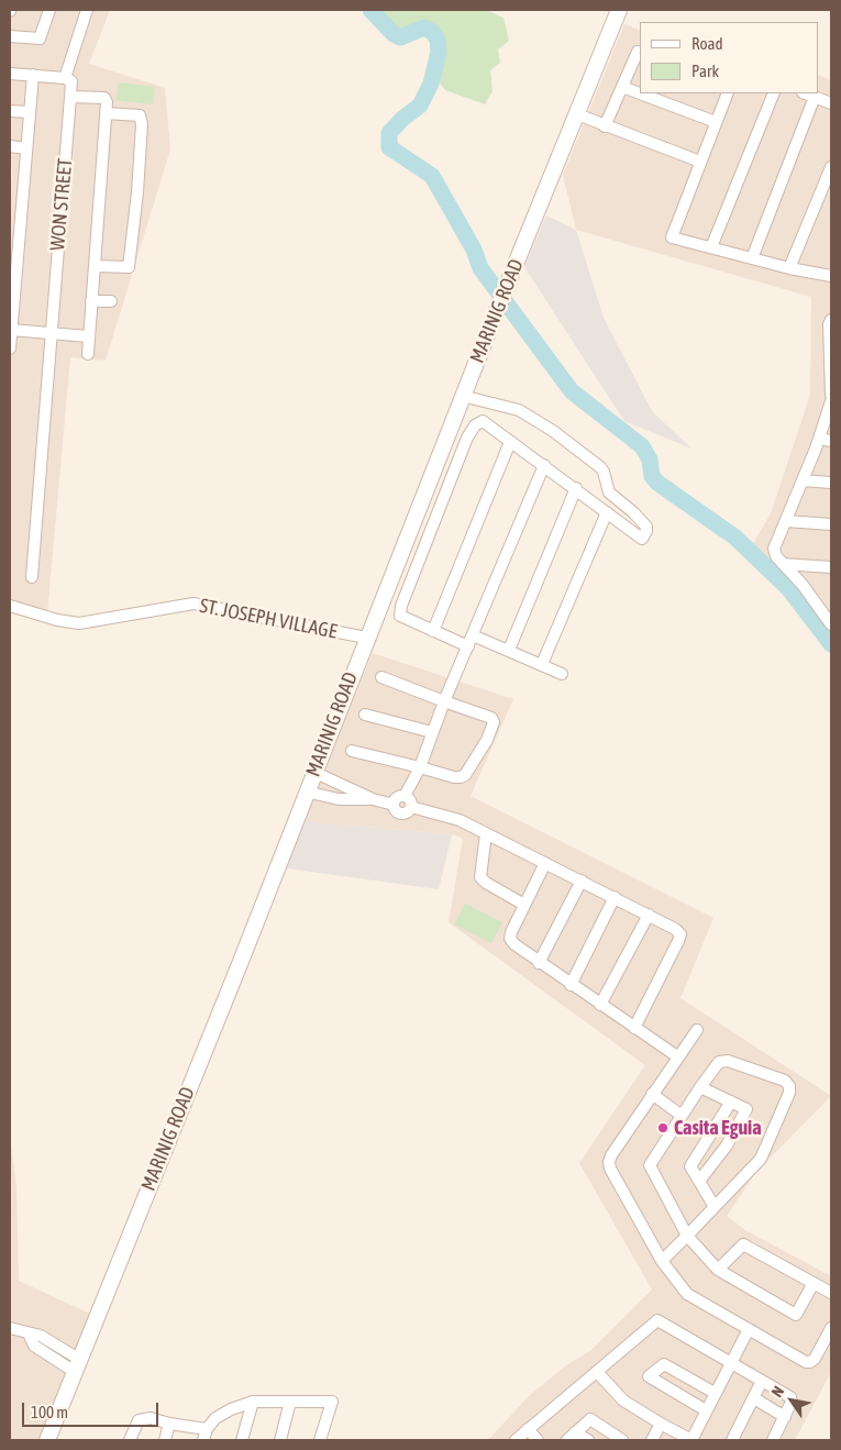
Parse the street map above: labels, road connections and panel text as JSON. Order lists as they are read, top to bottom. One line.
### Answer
{"streets":{"street":["WON STREET","MARINIG ROAD","ST. JOSEPH VILLAGE"]},"crossings":[["MARINIG ROAD","ST. JOSEPH VILLAGE"]],"places":["Casita Eguia"],"legend":["Road","Park"],"scale_bar":"100 m","north":"top left"}
